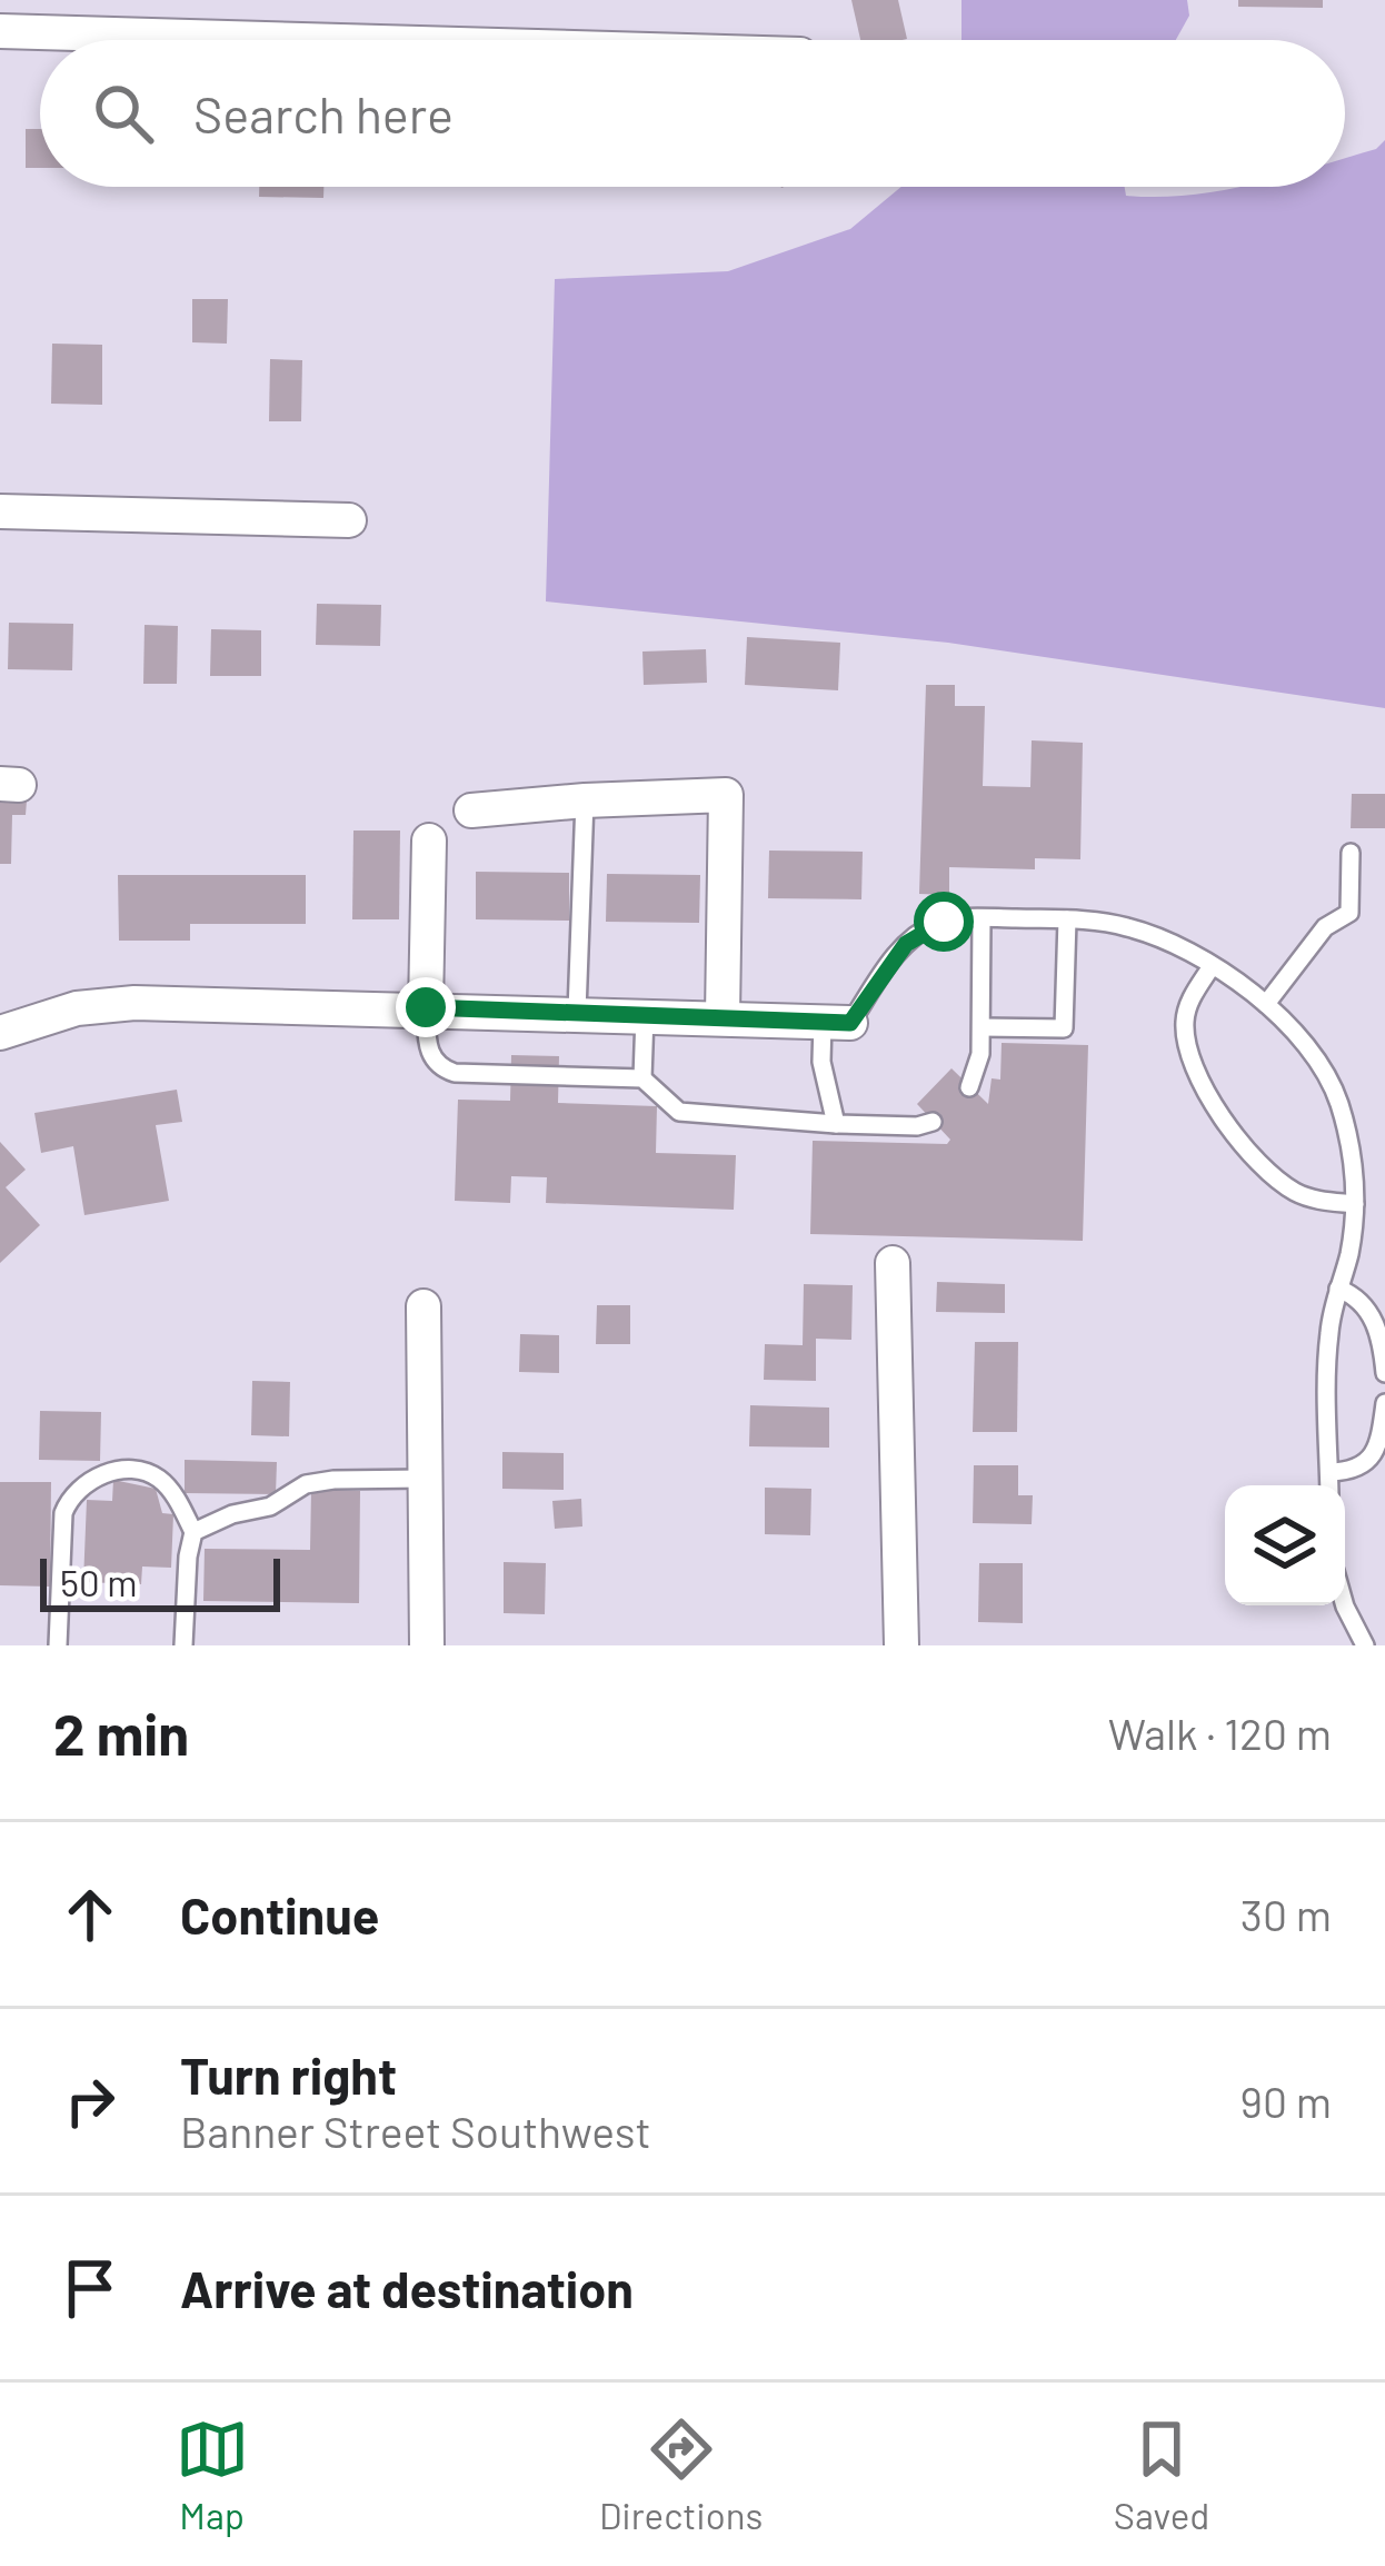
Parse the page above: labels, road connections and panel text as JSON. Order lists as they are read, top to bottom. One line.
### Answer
{"scale_bar":"50 m","page":{"search":"Search here","scale":"50 m","heading":["2 min","Walk · 120 m"],"list":[["Continue","30 m"],["Turn right","Banner Street Southwest","90 m"],"Arrive at destination"],"nav":["Map","Directions","Saved"]}}
